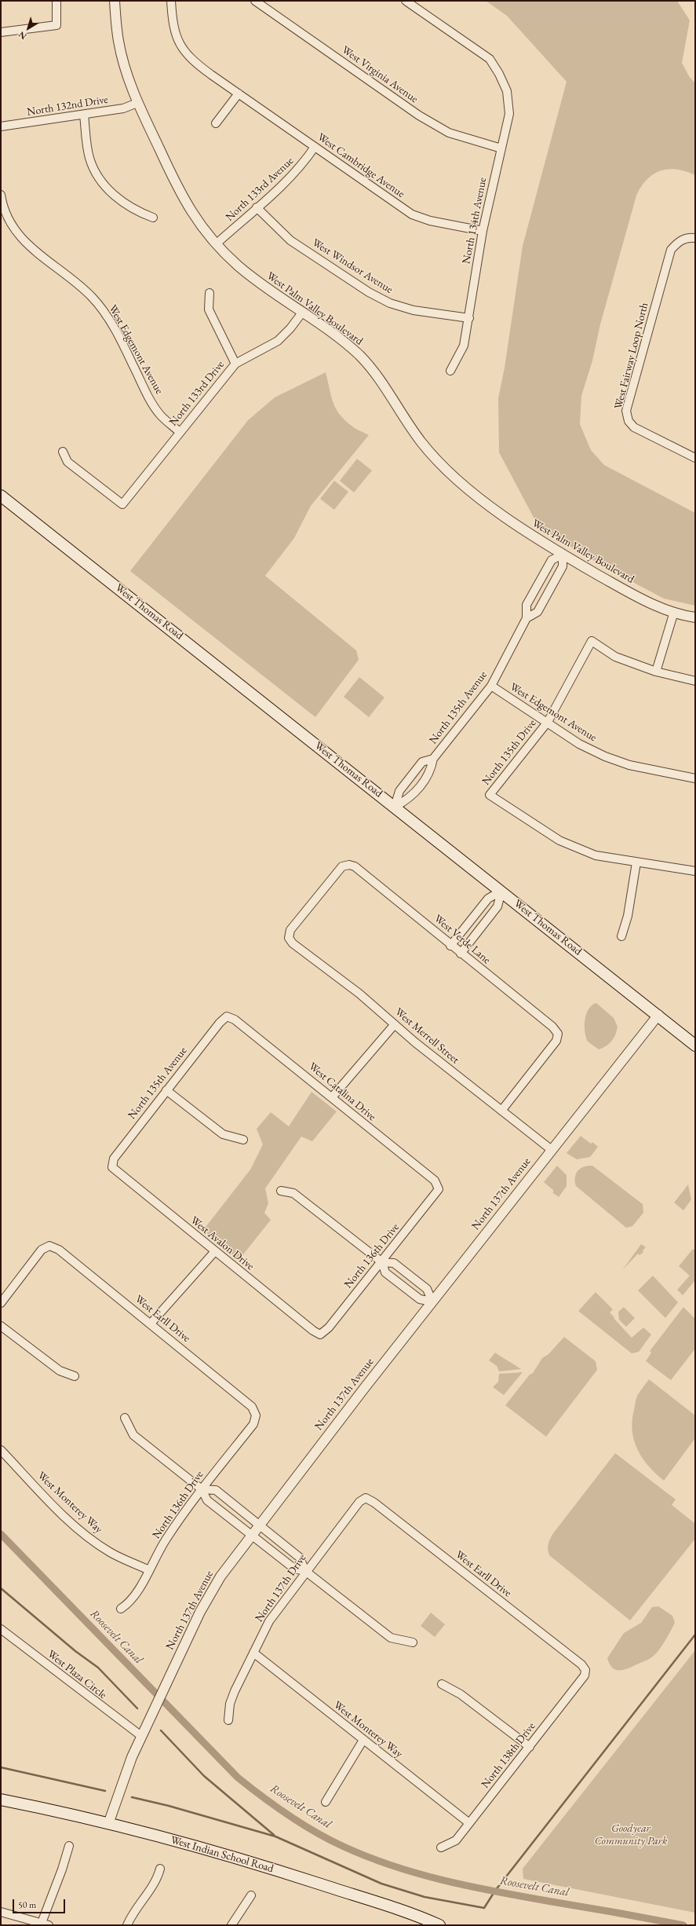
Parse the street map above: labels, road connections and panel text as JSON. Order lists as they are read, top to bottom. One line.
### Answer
{"streets":{"main road":["West Thomas Road","West Indian School Road"],"street":["West Virginia Avenue","North 132nd Drive","West Cambridge Avenue","North 133rd Avenue","North 134th Avenue","West Windsor Avenue","West Palm Valley Boulevard","West Edgemont Avenue","West Fairway Loop North","North 133rd Drive","North 135th Avenue","North 135th Drive","West Verde Lane","West Merrell Street","West Catalina Drive","North 137th Avenue","West Avalon Drive","North 136th Drive","West Earll Drive","West Monterey Way","North 137th Drive","West Plaza Circle","North 138th Drive"]},"crossings":[["West Virginia Avenue","North 134th Avenue"],["North 132nd Drive","West Palm Valley Boulevard"],["West Cambridge Avenue","North 133rd Avenue"],["West Cambridge Avenue","North 134th Avenue"],["North 133rd Avenue","West Windsor Avenue"],["North 133rd Avenue","West Palm Valley Boulevard"],["North 134th Avenue","West Windsor Avenue"],["West Palm Valley Boulevard","North 133rd Drive"],["West Palm Valley Boulevard","North 135th Avenue"],["West Edgemont Avenue","North 133rd Drive"],["West Edgemont Avenue","North 135th Avenue"],["West Edgemont Avenue","North 135th Drive"],["West Thomas Road","North 135th Avenue"],["West Thomas Road","North 137th Avenue"],["North 135th Avenue","West Catalina Drive"],["North 135th Avenue","West Avalon Drive"],["West Verde Lane","West Merrell Street"],["West Merrell Street","North 137th Avenue"],["West Catalina Drive","North 136th Drive"],["North 137th Avenue","West Plaza Circle"],["North 137th Avenue","West Indian School Road"],["West Avalon Drive","North 136th Drive"],["North 136th Drive","West Earll Drive"],["North 136th Drive","West Monterey Way"],["West Earll Drive","North 137th Drive"],["West Earll Drive","North 138th Drive"],["West Monterey Way","North 137th Drive"],["West Monterey Way","North 138th Drive"]],"water":["Roosevelt Canal"],"parks":["Goodyear Community Park"],"scale_bar":"50 m","north":"bottom left"}
